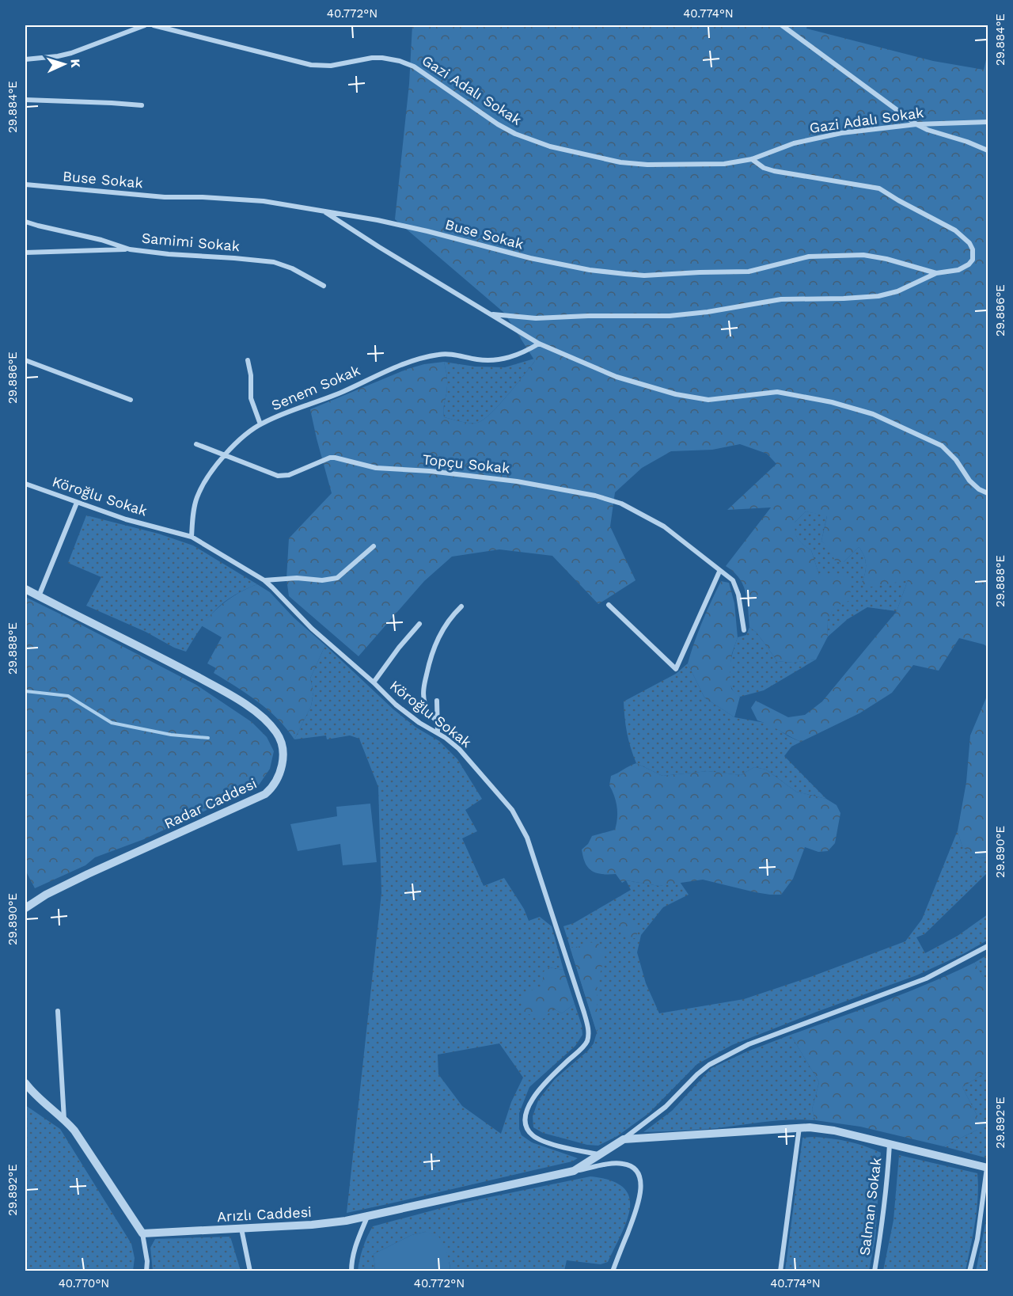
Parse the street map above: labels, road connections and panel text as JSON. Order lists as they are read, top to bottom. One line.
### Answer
{"streets":{"street":["Gazi Adalı Sokak","Buse Sokak","Samimi Sokak","Senem Sokak","Topçu Sokak","Köroğlu Sokak","Radar Caddesi","Salman Sokak","Arızlı Caddesi"]},"crossings":[["Senem Sokak","Topçu Sokak"],["Senem Sokak","Köroğlu Sokak"],["Köroğlu Sokak","Arızlı Caddesi"]],"north":"right","coordinates":["40.772°N","40.774°N","29.884°E","29.886°E","29.888°E","29.890°E","29.892°E","40.770°N"]}
